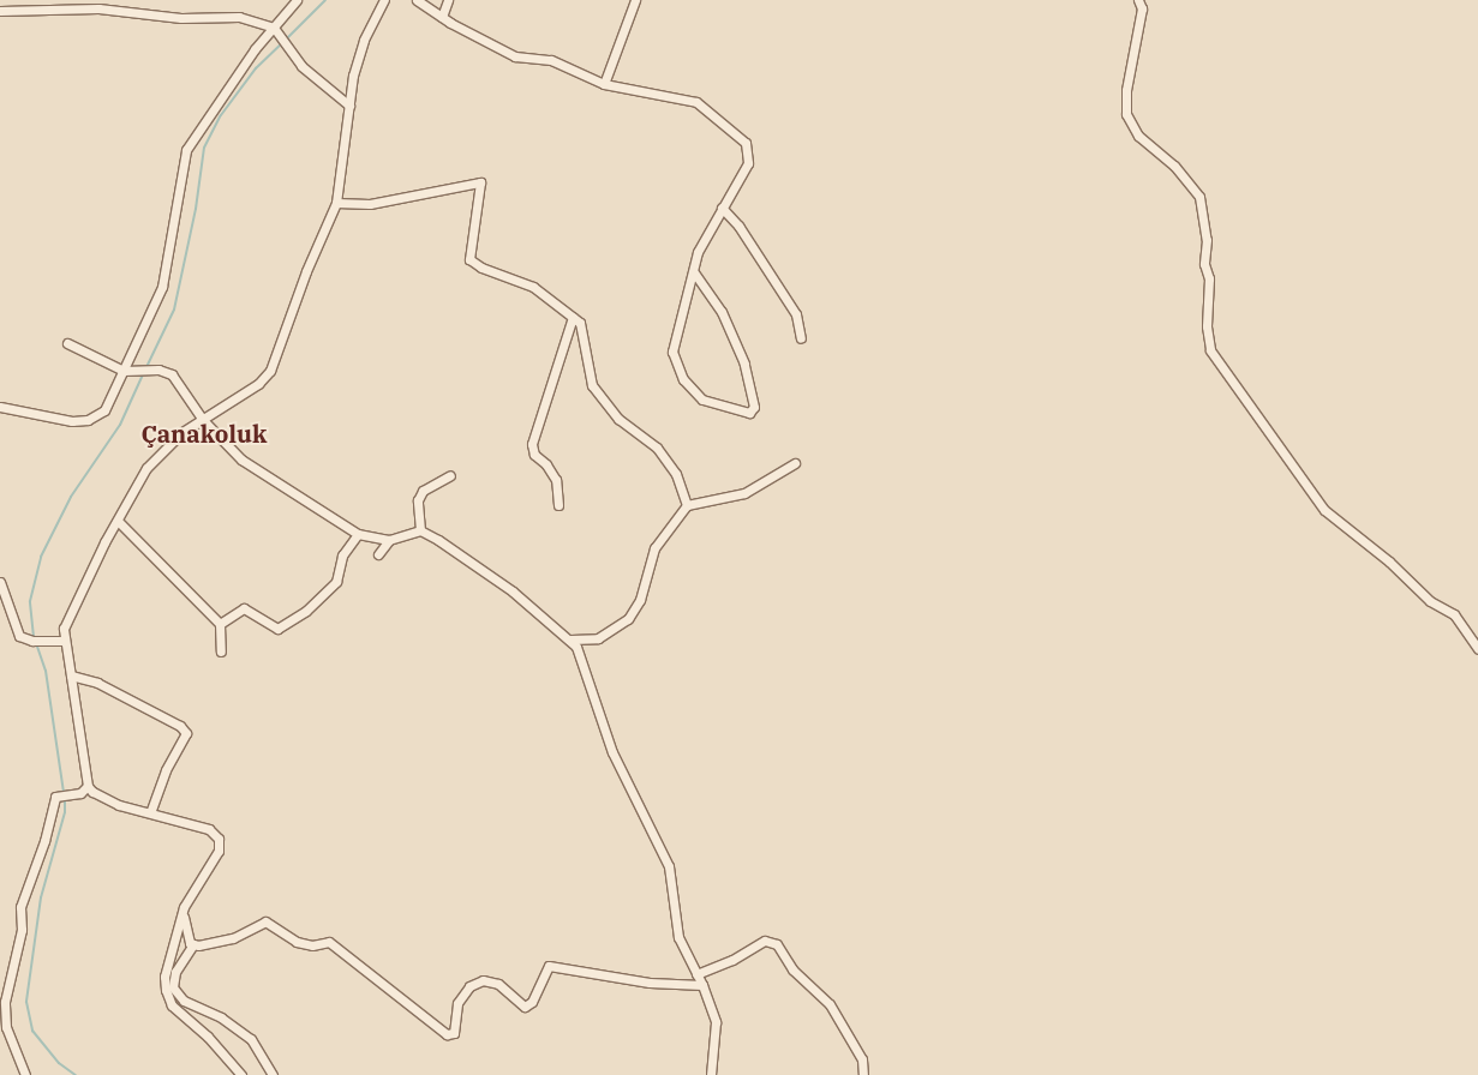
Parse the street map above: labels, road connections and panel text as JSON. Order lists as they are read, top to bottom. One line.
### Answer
{"districts":["Çanakoluk"]}
